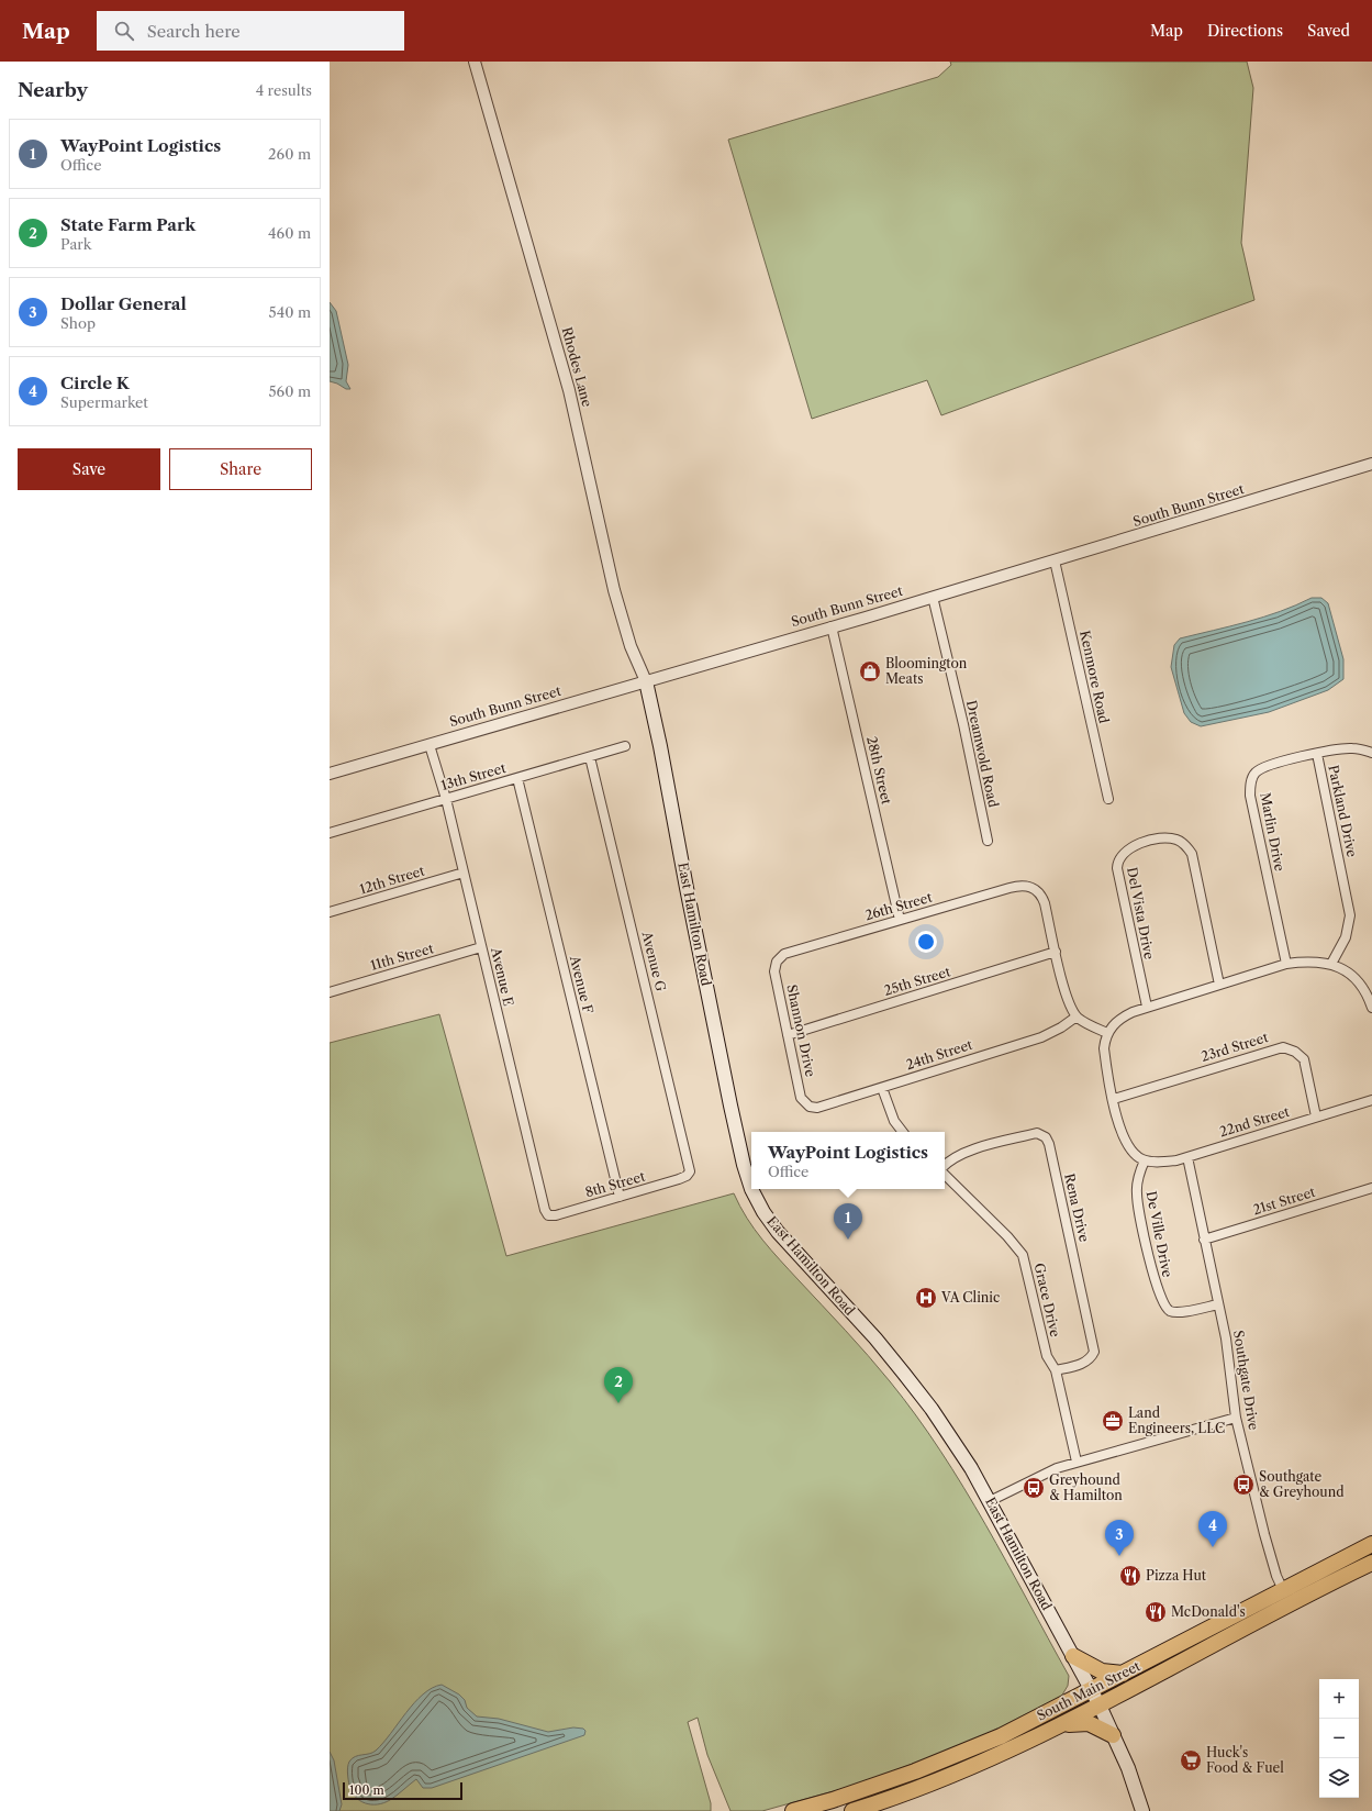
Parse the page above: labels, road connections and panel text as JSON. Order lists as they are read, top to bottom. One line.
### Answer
{"streets":{"highway":["South Main Street"],"main road":["East Hamilton Road"],"street":["Rhodes Lane","South Bunn Street","Kenmore Road","Dreamwold Road","28th Street","13th Street","Parkland Drive","Marlin Drive","12th Street","26th Street","Del Vista Drive","11th Street","Avenue G","Avenue E","25th Street","Avenue F","Shannon Drive","23rd Street","24th Street","22nd Street","8th Street","21st Street","Rena Drive","De Ville Drive","Grace Drive","Southgate Drive"]},"crossings":[["Rhodes Lane","South Bunn Street"],["Rhodes Lane","East Hamilton Road"],["South Bunn Street","Kenmore Road"],["South Bunn Street","Dreamwold Road"],["South Bunn Street","28th Street"],["South Bunn Street","East Hamilton Road"],["South Bunn Street","Avenue E"],["28th Street","26th Street"],["13th Street","Avenue G"],["13th Street","Avenue E"],["13th Street","Avenue F"],["Parkland Drive","Marlin Drive"],["12th Street","Avenue E"],["26th Street","25th Street"],["26th Street","Shannon Drive"],["East Hamilton Road","South Main Street"],["11th Street","Avenue E"],["Avenue G","8th Street"],["Avenue E","8th Street"],["25th Street","Shannon Drive"],["Avenue F","8th Street"],["Shannon Drive","24th Street"],["23rd Street","22nd Street"],["22nd Street","De Ville Drive"],["22nd Street","Southgate Drive"],["21st Street","Southgate Drive"],["Rena Drive","Grace Drive"],["De Ville Drive","Southgate Drive"],["Southgate Drive","South Main Street"]],"places":{"shop":["Bloomington Meats"],"hospital":["VA Clinic"],"office":["Land Engineers, LLC"],"bus stop":["Southgate & Greyhound","Greyhound & Hamilton"],"restaurant":["Pizza Hut","McDonald's"],"supermarket":["Huck's Food & Fuel"]},"scale_bar":"100 m","page":{"header":"Map","search":"Search here","nav":["Map","Directions","Saved"],"heading":["Nearby","4 results"],"list":[{"mark":"1","name":"WayPoint Logistics","note":"Office","value":"260 m"},{"mark":"2","name":"State Farm Park","note":"Park","value":"460 m"},{"mark":"3","name":"Dollar General","note":"Shop","value":"540 m"},{"mark":"4","name":"Circle K","note":"Supermarket","value":"560 m"}],"buttons":["Save","Share"],"popup":["WayPoint Logistics","Office"],"pins":["1","2","4","3"],"map_buttons":["+","−"],"scale":"100 m"}}
